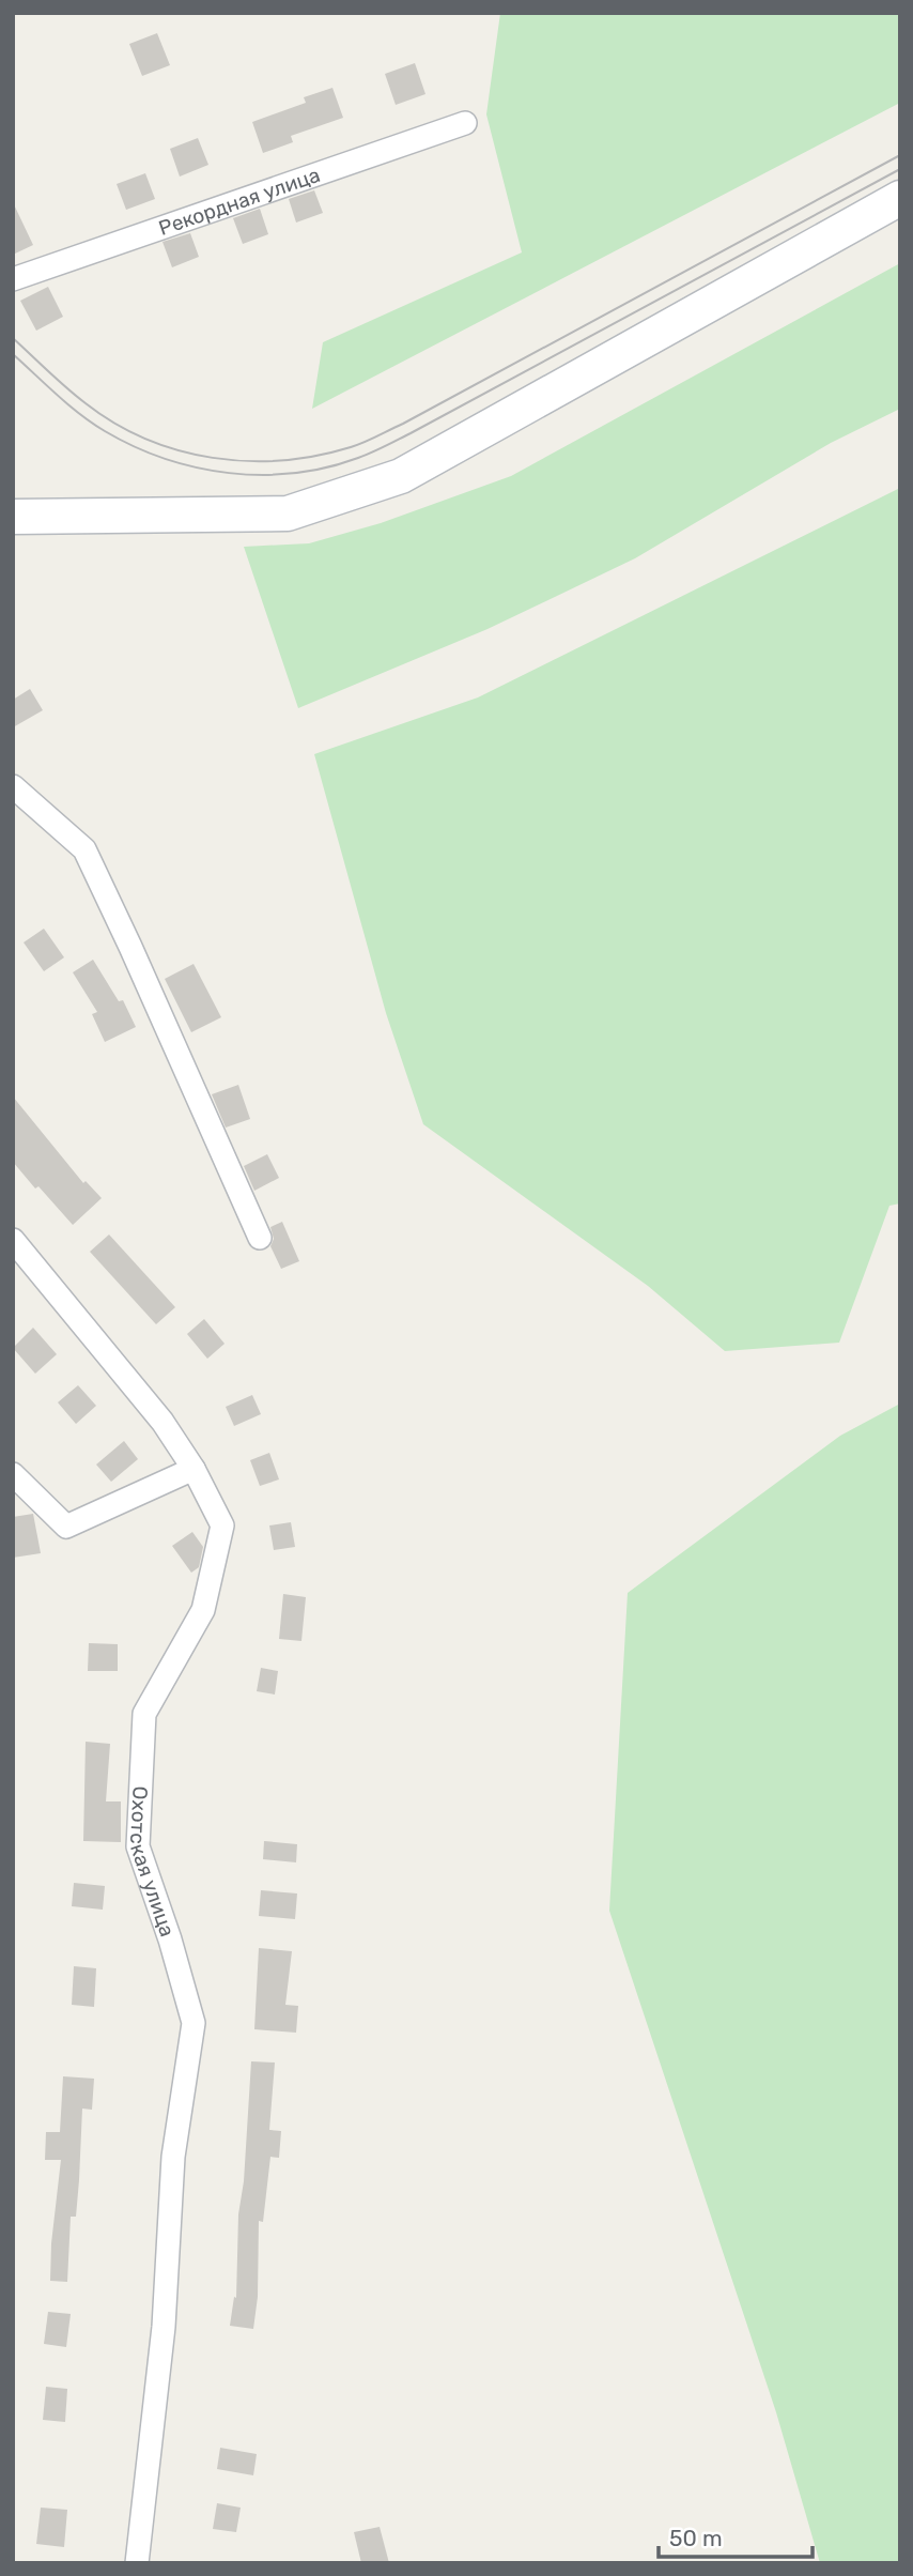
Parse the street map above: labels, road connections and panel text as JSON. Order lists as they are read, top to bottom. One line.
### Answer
{"streets":{"street":["Рекордная улица","Охотская улица"]},"scale_bar":"50 m"}
